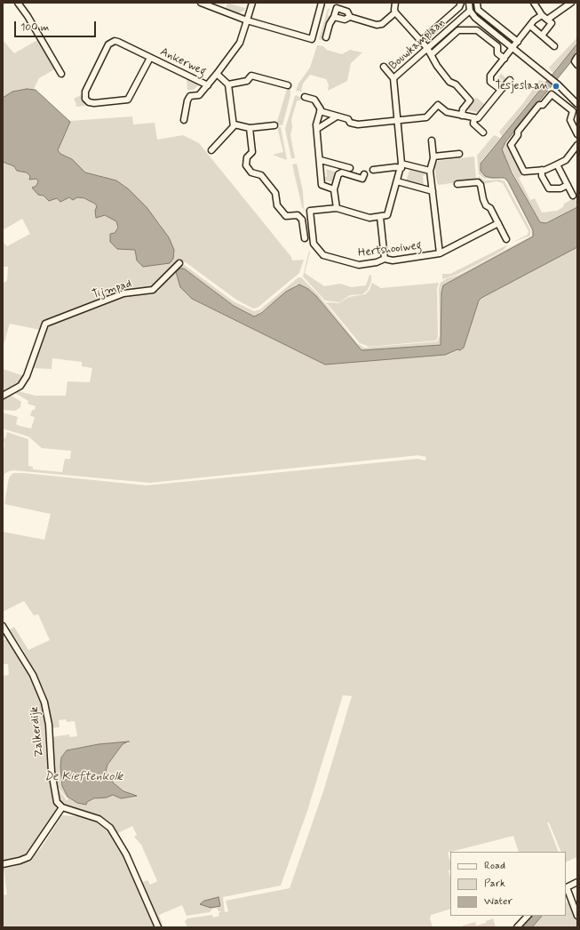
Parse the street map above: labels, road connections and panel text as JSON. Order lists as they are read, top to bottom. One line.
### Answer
{"streets":{"street":["Bouwkamplaan","Ankerweg","Hertshooiweg","Tijmpad","Zalkerdijk"]},"water":["De Kieftenkolk"],"places":["Tesjeslaan"],"legend":["Road","Park","Water"],"scale_bar":"100 m"}
